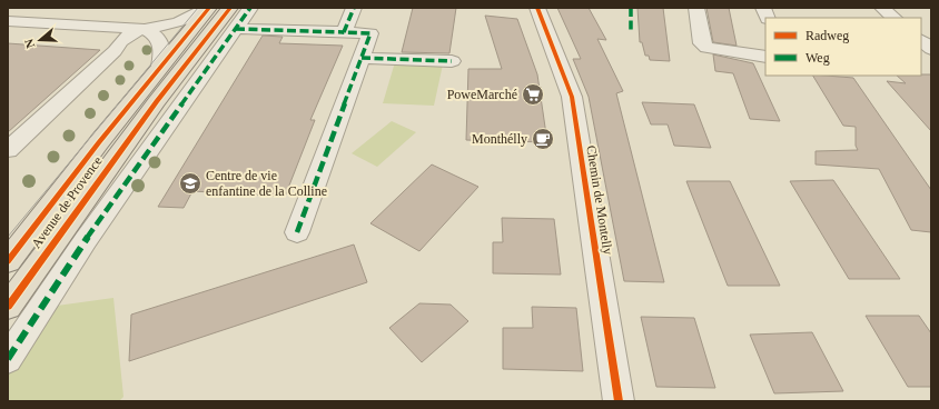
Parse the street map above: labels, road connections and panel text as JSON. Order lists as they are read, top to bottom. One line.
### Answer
{"streets":{"main road":["Avenue de Provence"],"street":["Chemin de Montelly"]},"places":{"supermarket":["PoweMarché"],"cafe":["Monthélly"],"school or university":["Centre de vie enfantine de la Colline"]},"legend":["Radweg","Weg"],"north":"left"}
